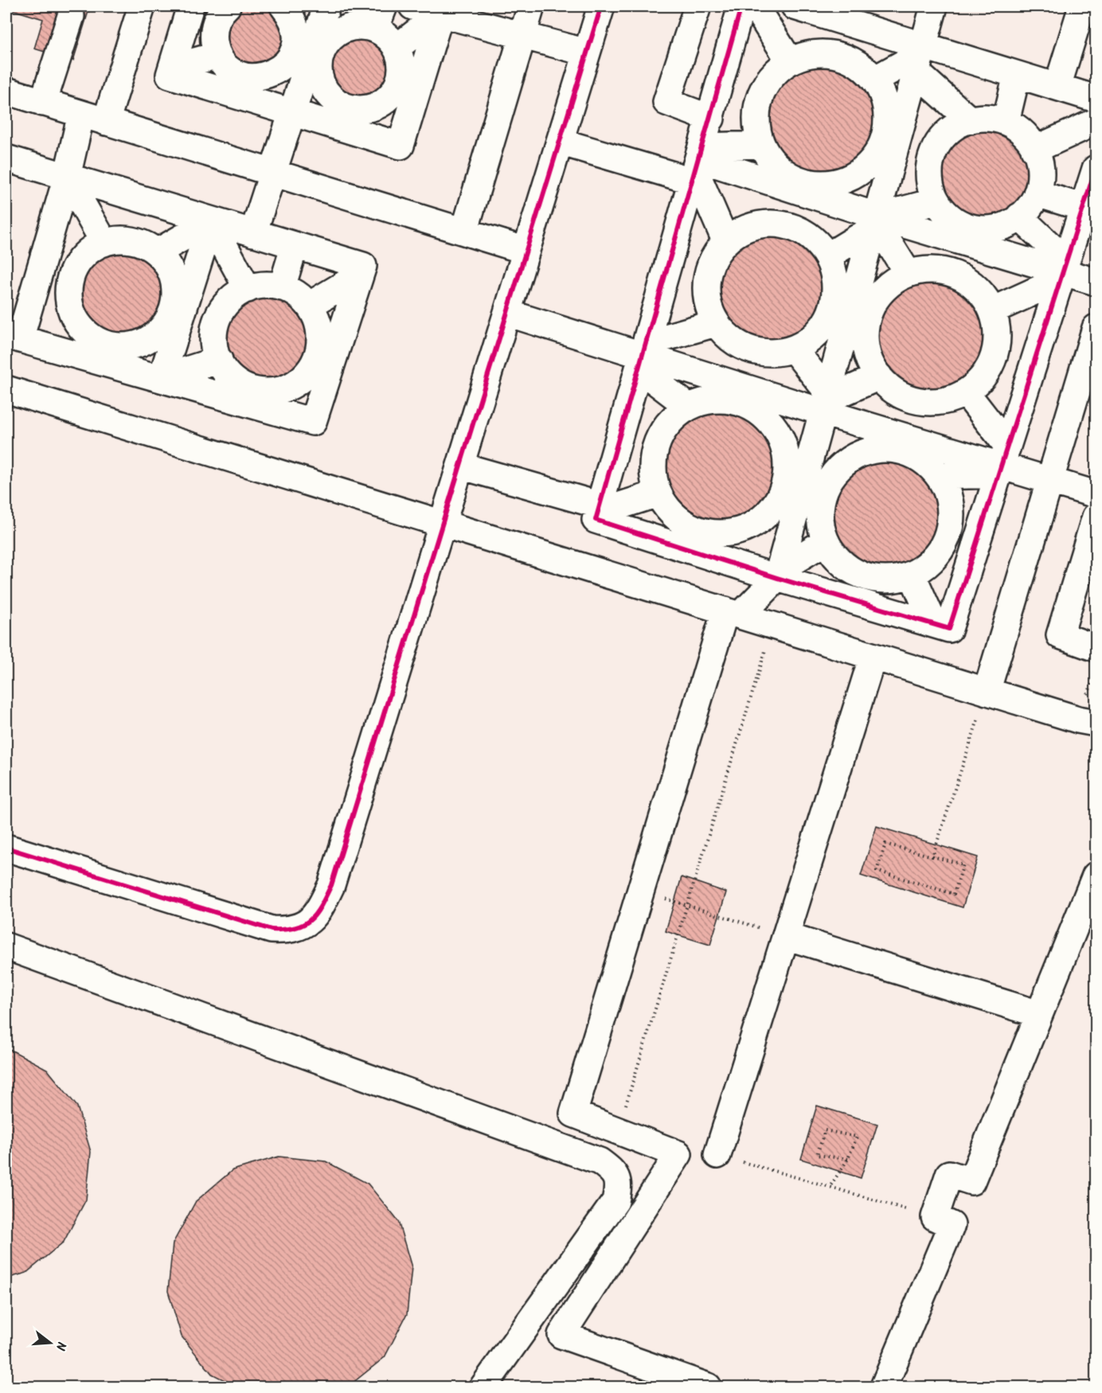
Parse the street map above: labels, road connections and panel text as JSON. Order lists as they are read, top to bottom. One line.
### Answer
{"north":"right"}
